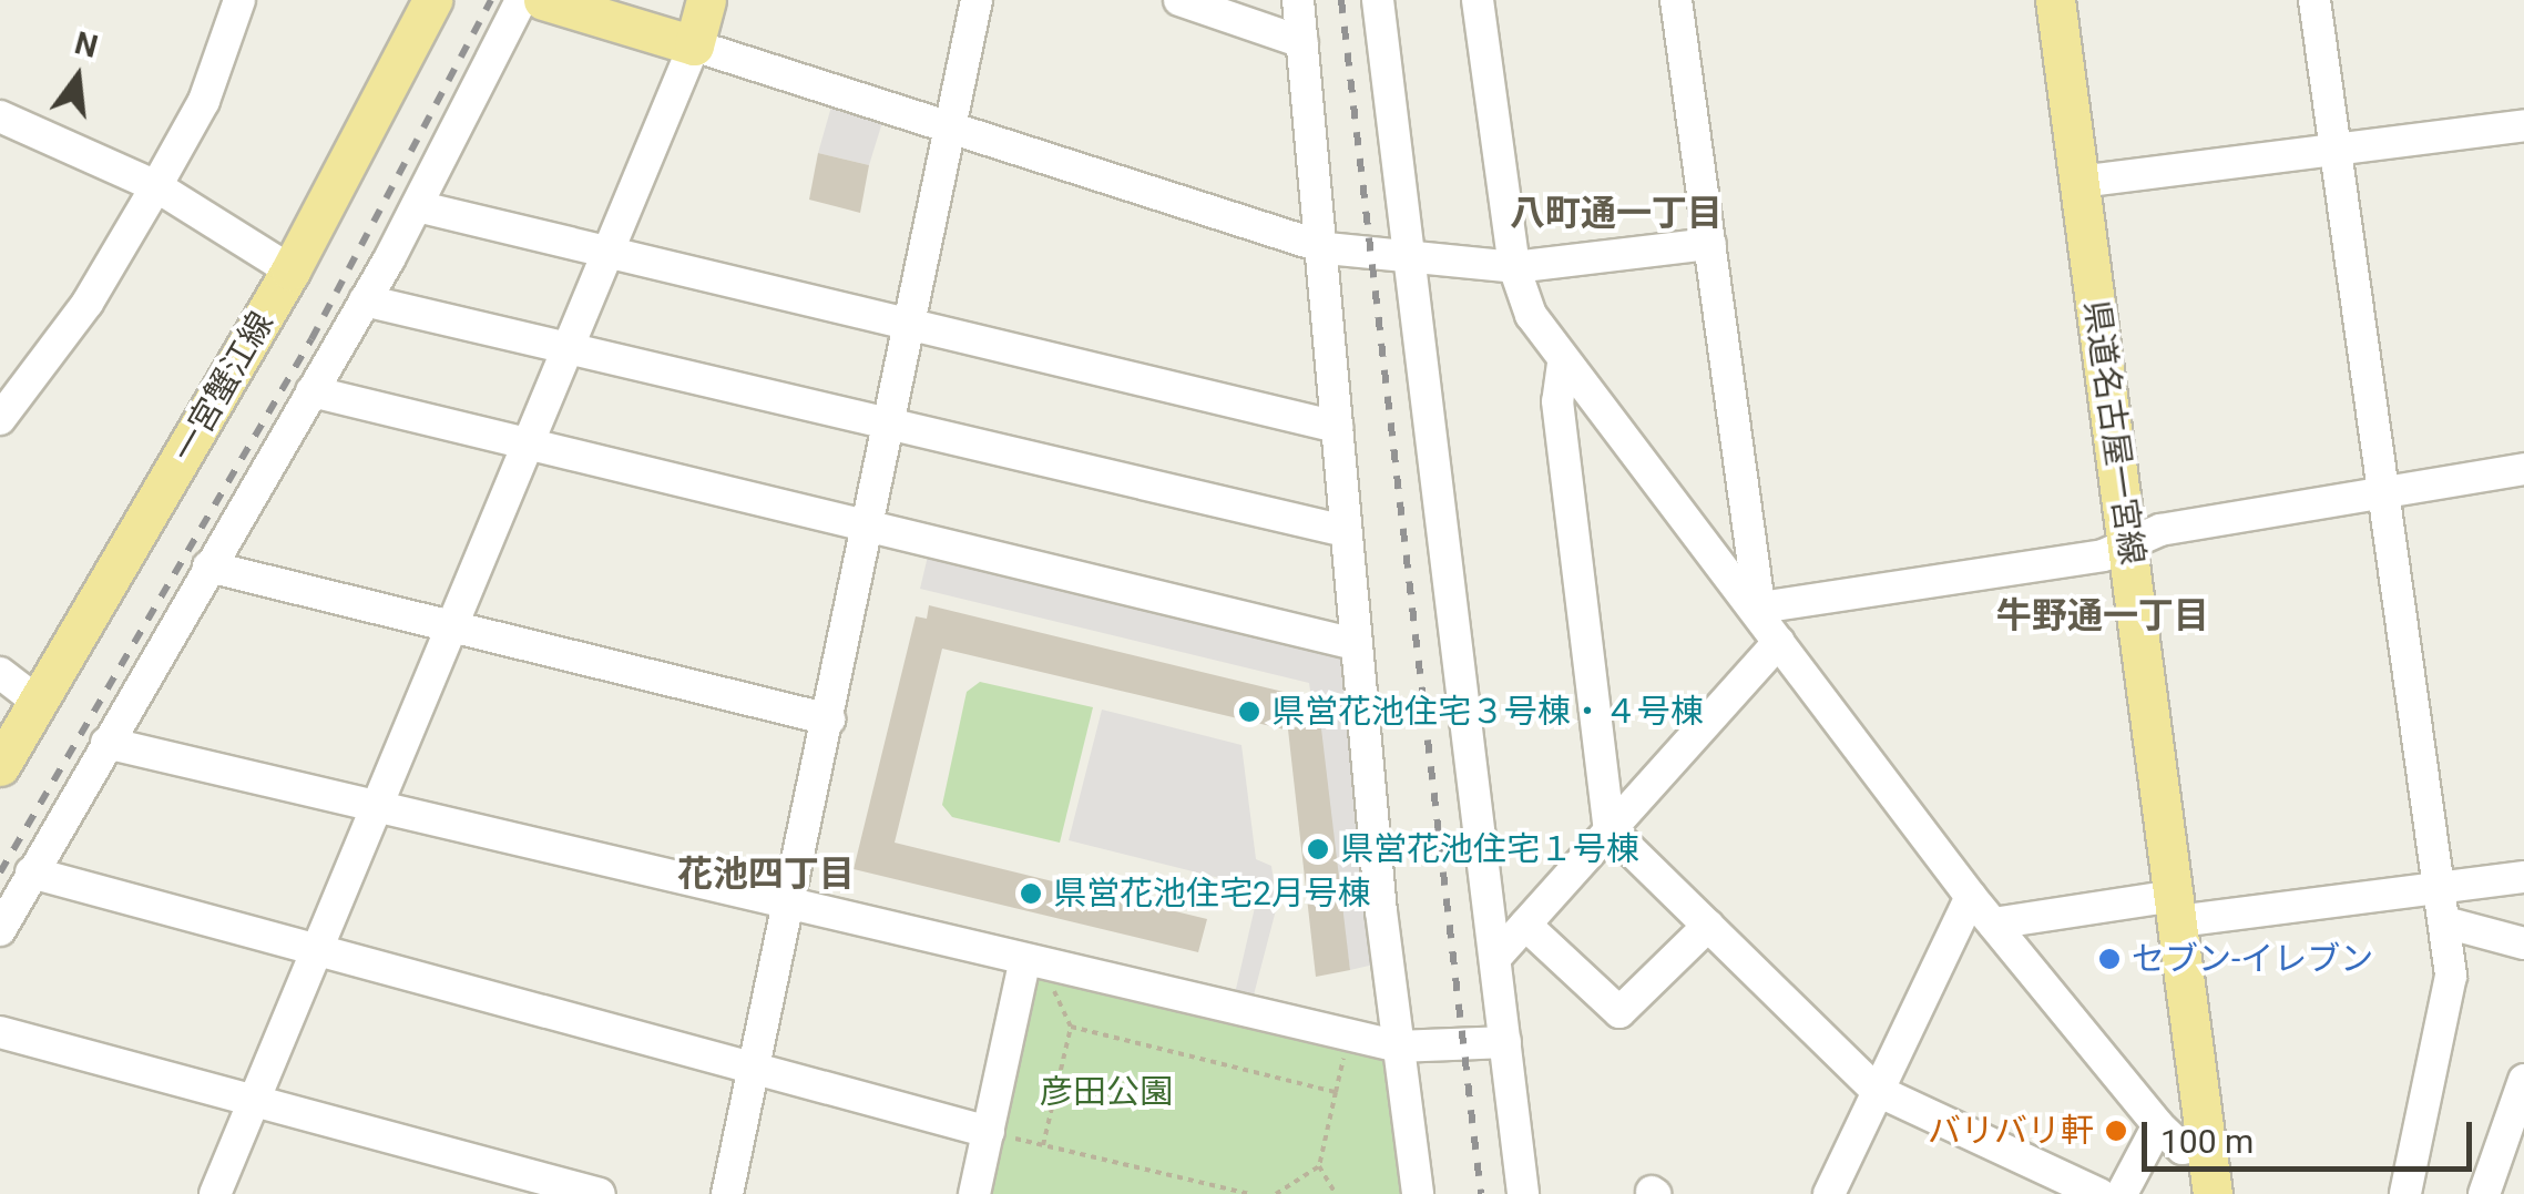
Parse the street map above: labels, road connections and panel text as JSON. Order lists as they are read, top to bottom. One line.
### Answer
{"streets":{"main road":["一宮蟹江線","県道名古屋一宮線"]},"districts":["八町通一丁目","牛野通一丁目","花池四丁目"],"parks":["彦田公園"],"places":["県営花池住宅３号棟・４号棟","県営花池住宅１号棟","県営花池住宅2月号棟","セブン-イレブン","バリバリ軒"],"scale_bar":"100 m","north":"top"}
